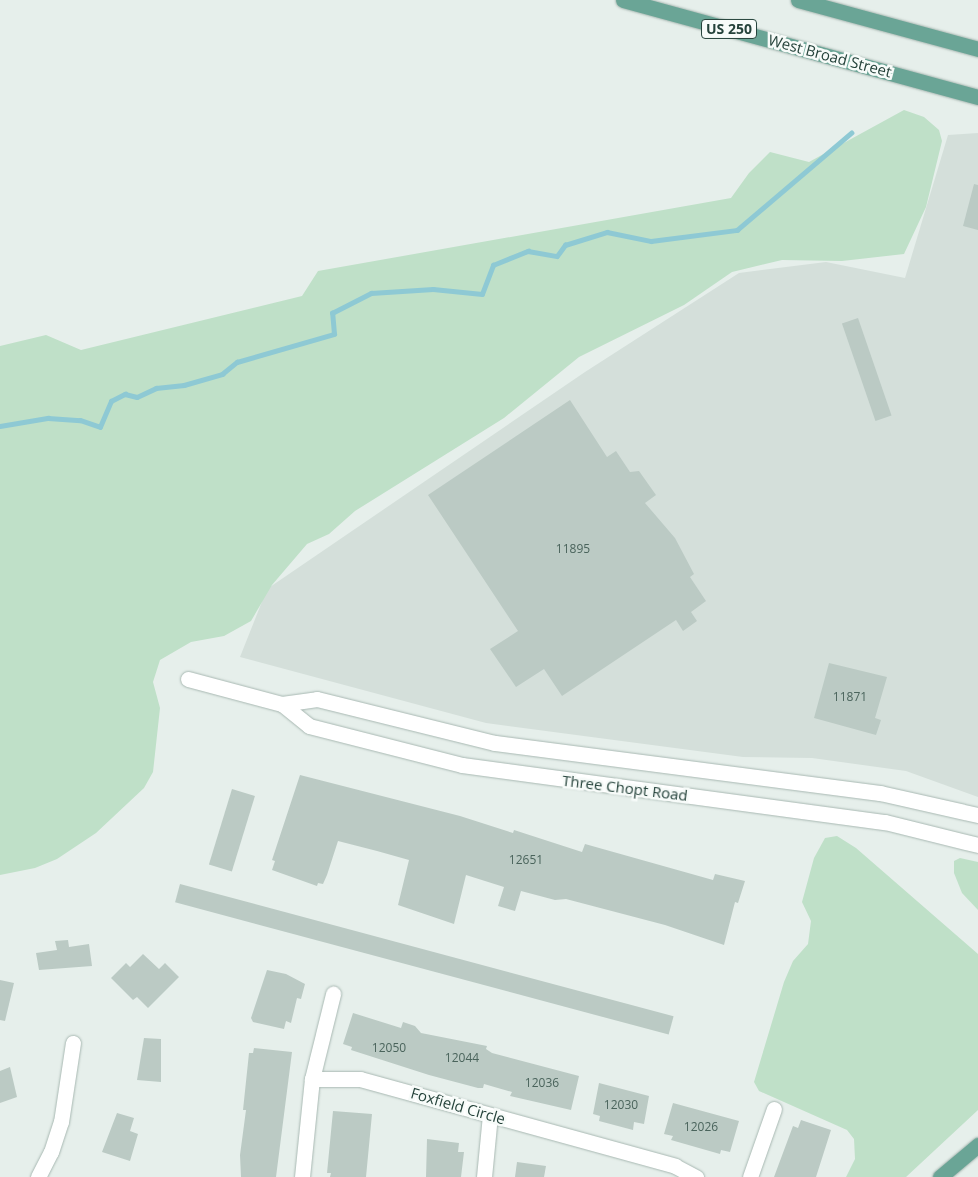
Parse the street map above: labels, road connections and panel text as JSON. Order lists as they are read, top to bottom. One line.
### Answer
{"streets":{"main road":["US 250","West Broad Street"],"street":["Three Chopt Road","Foxfield Circle"]},"house_numbers":["11895","11871","12651","12050","12044","12036","12030","12026"]}
